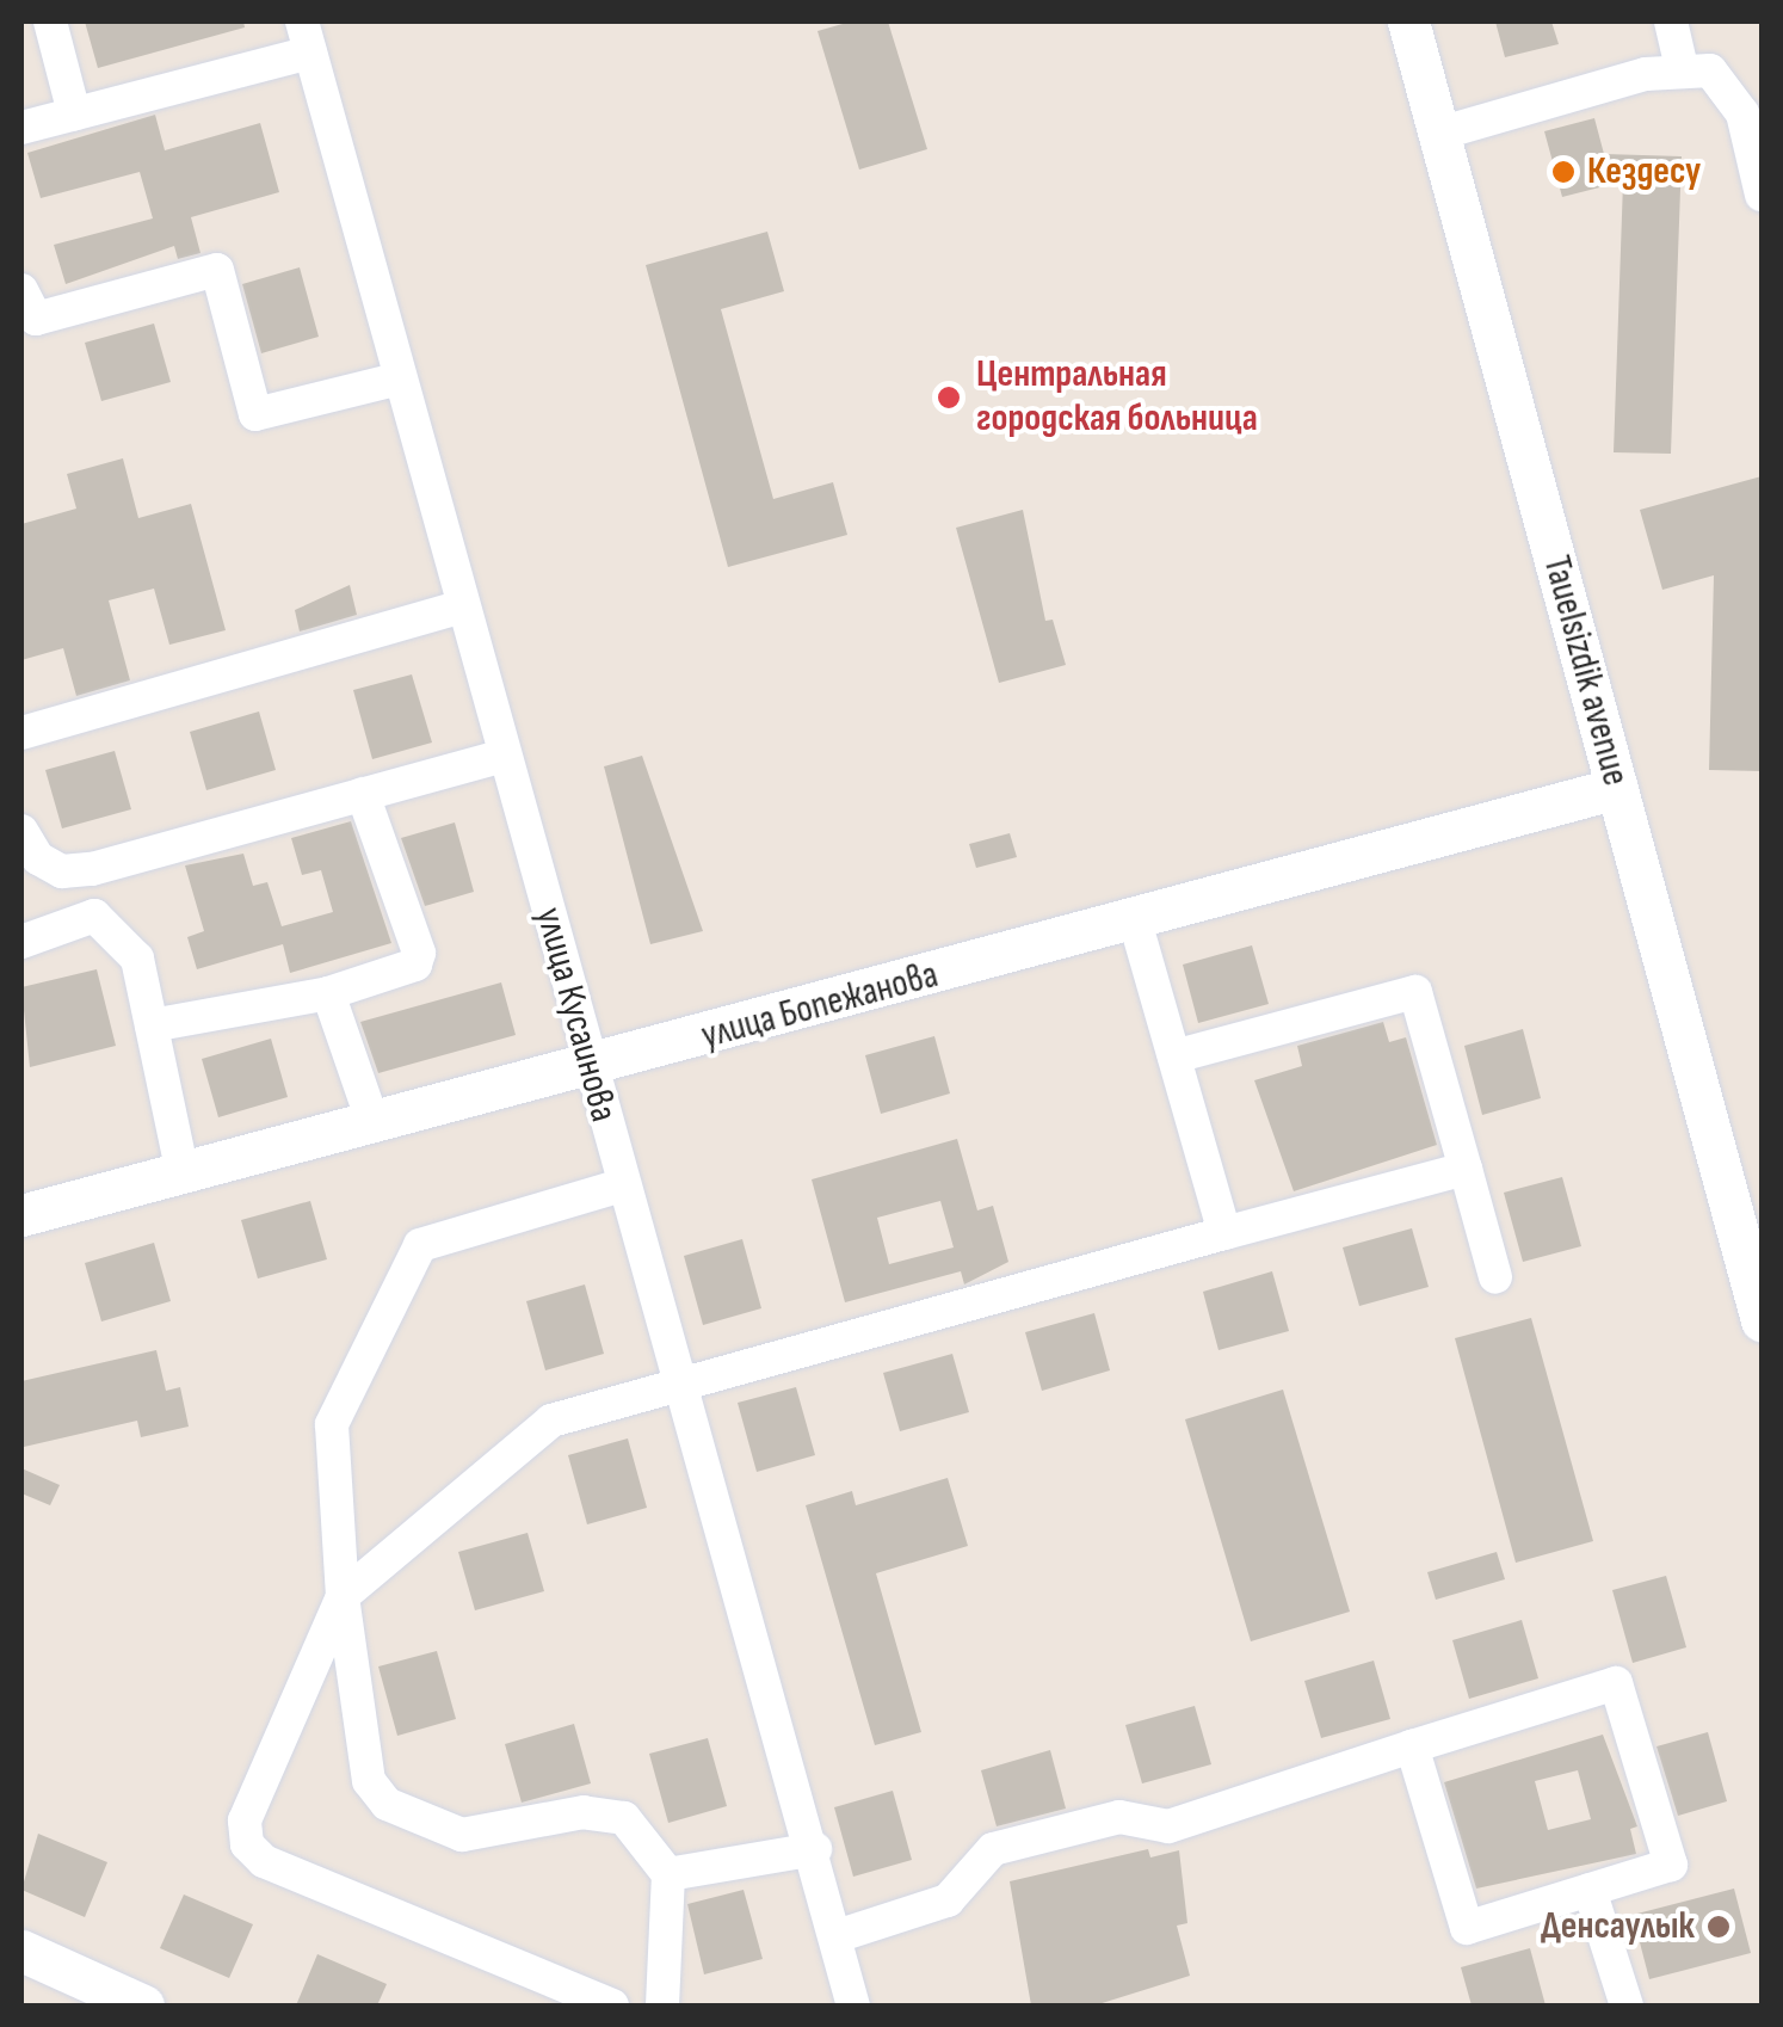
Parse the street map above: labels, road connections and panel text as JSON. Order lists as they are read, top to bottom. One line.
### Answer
{"streets":{"street":["Tauelsizdik avenue","улица Бопежанова","улица Кусаинова"]},"crossings":[["Tauelsizdik avenue","улица Бопежанова"],["улица Бопежанова","улица Кусаинова"]],"places":["Кездесу","Центральная городская больница","Денсаулык"]}
